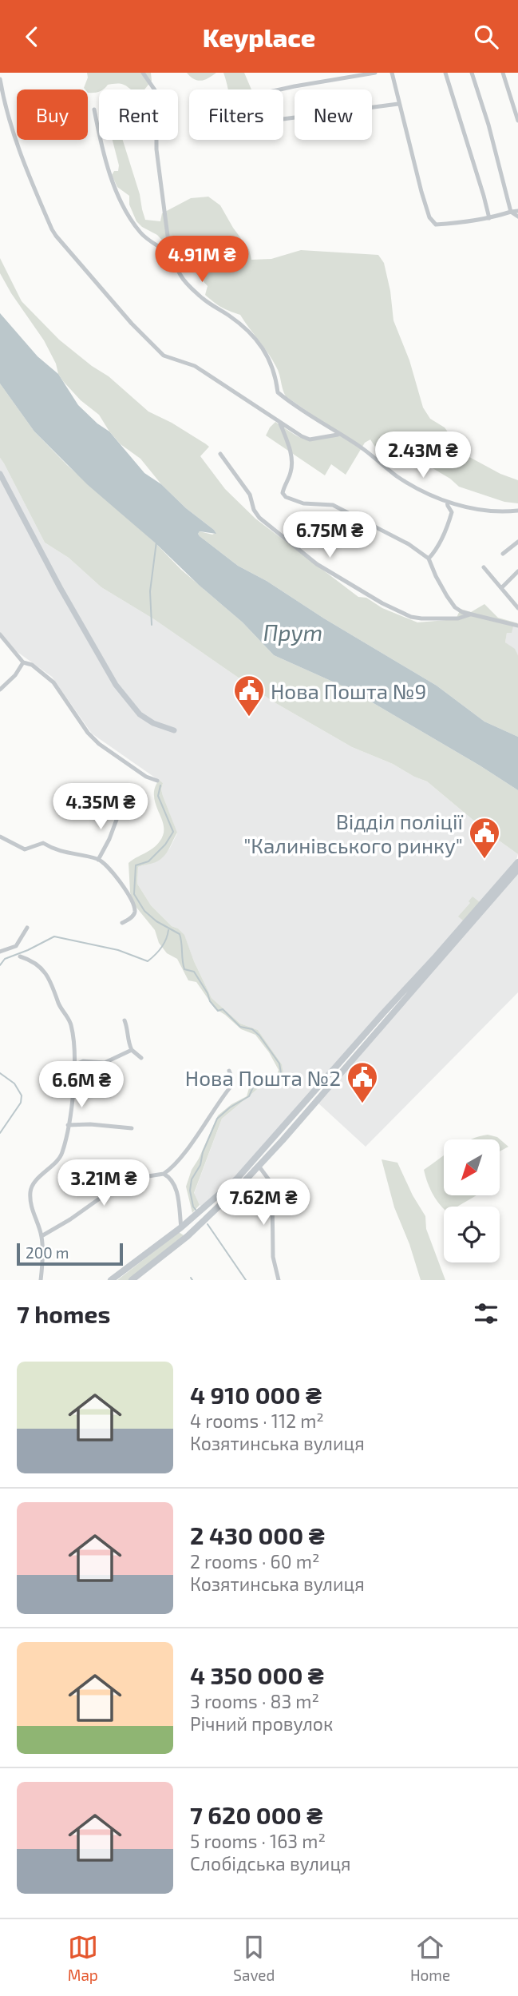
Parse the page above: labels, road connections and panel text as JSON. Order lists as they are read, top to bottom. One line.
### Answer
{"water":["Прут"],"places":{"public building":["Нова Пошта №9","Відділ поліції \"Калинівського ринку\"","Нова Пошта №2"]},"scale_bar":"200 m","north":"bottom left","page":{"header":"Keyplace","chip":["Buy","Rent","Filters","New"],"price":["4.91M ₴","2.43M ₴","6.75M ₴","4.35M ₴","6.6M ₴","3.21M ₴","7.62M ₴"],"scale":"200 m","heading":"7 homes","list":[{"name":"4 910 000 ₴","note":"4 rooms · 112 m² · Козятинська вулиця"},{"name":"2 430 000 ₴","note":"2 rooms · 60 m² · Козятинська вулиця"},{"name":"4 350 000 ₴","note":"3 rooms · 83 m² · Річний провулок"},{"name":"7 620 000 ₴","note":"5 rooms · 163 m² · Слобідська вулиця"}],"tabs":["Map","Saved","Home"]}}
